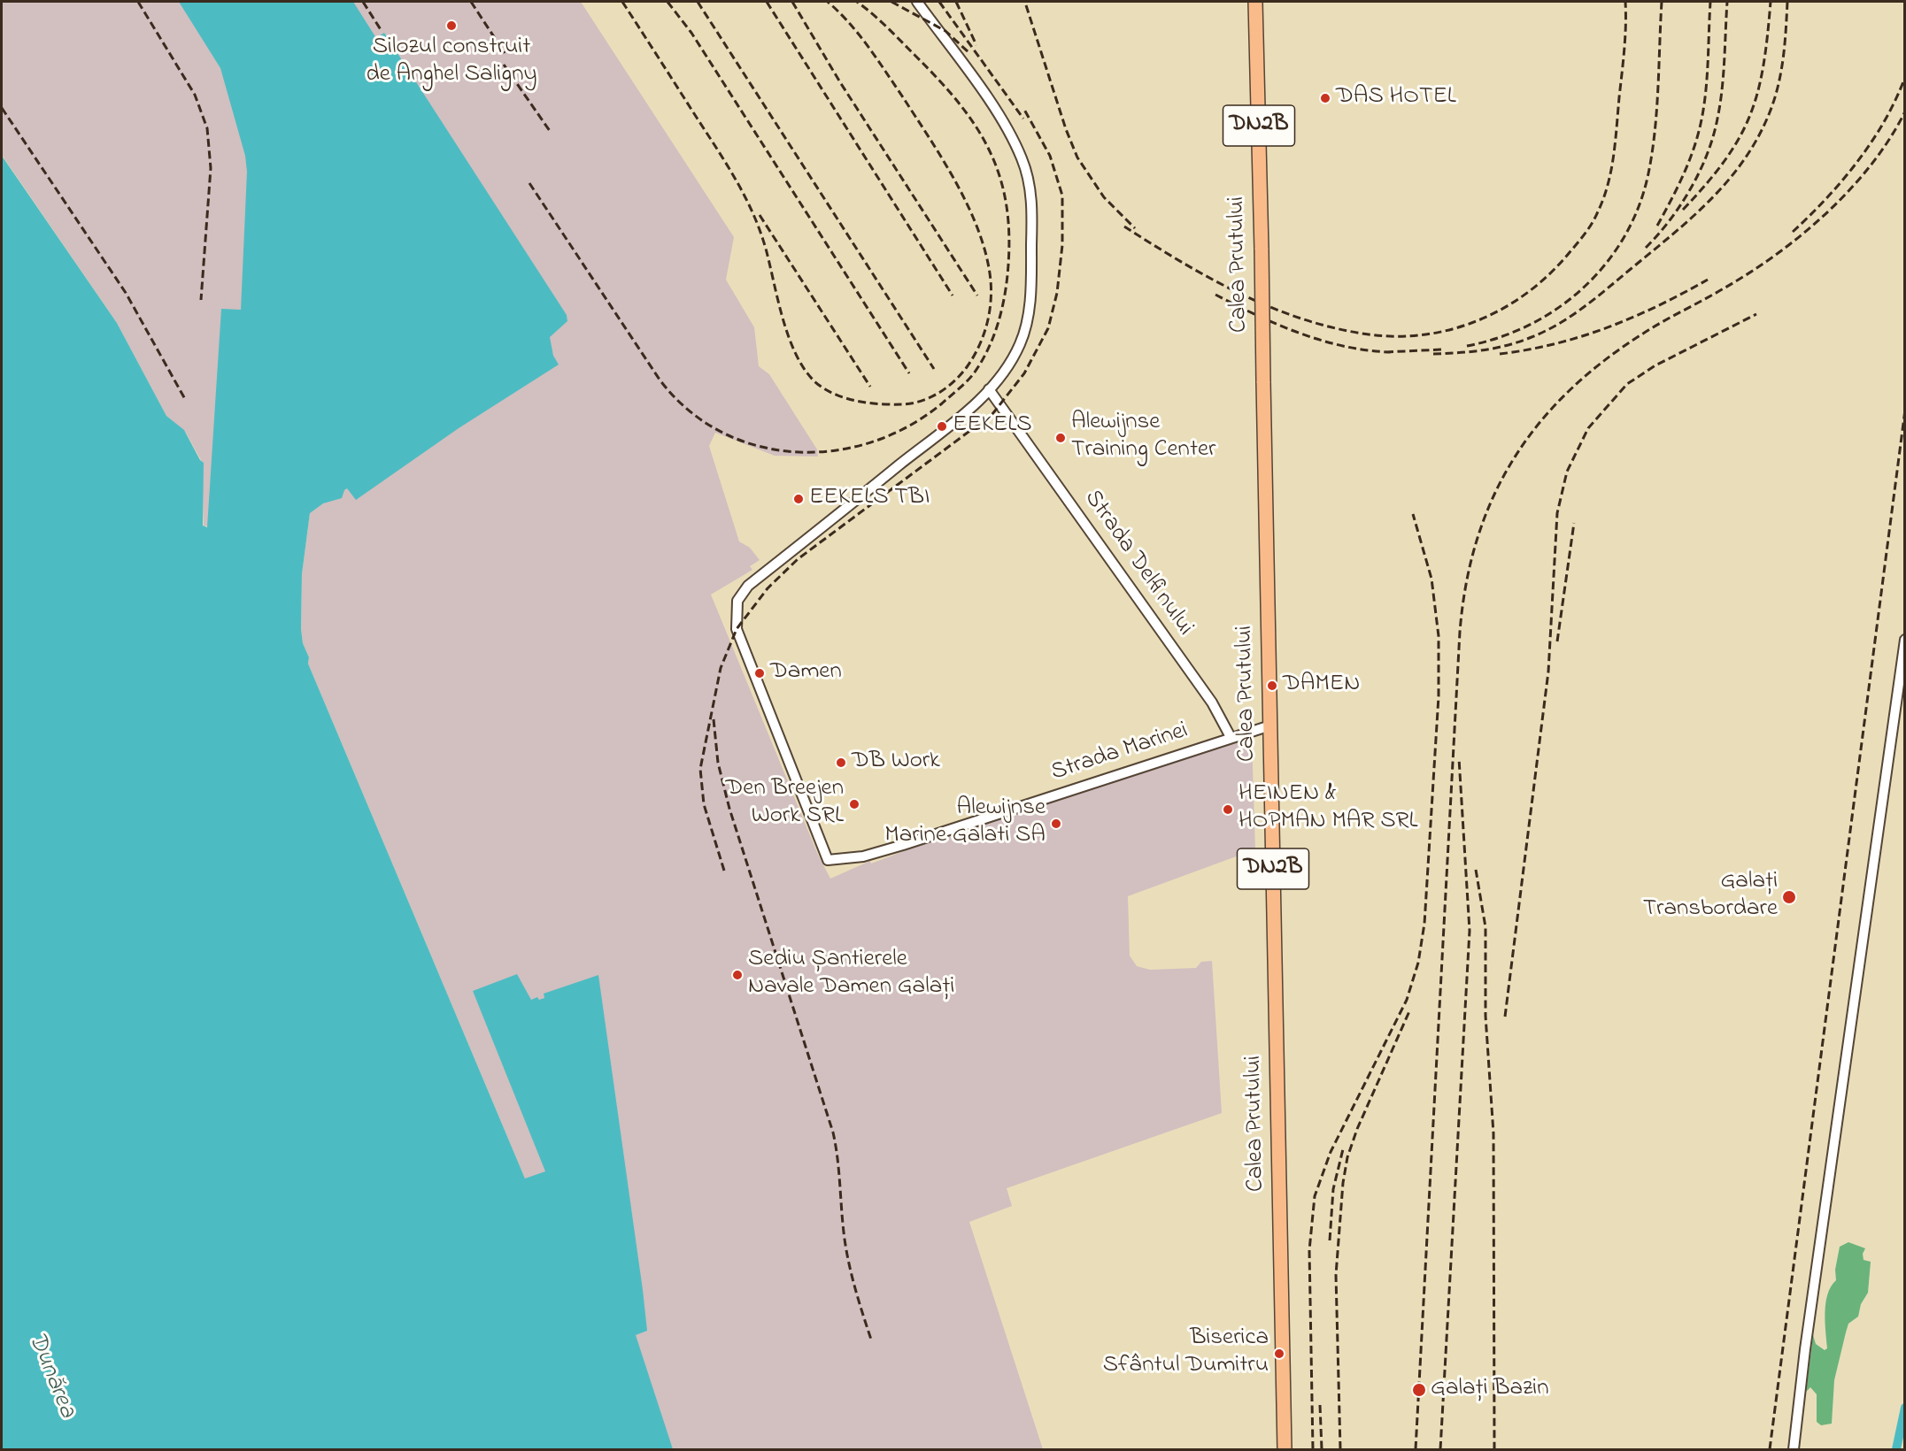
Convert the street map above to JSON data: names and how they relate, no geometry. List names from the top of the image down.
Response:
{
  "streets": {
    "highway": ["DN2B", "Calea Prutului"],
    "street": ["Strada Delfinului", "Strada Marinei"]
  },
  "crossings": [
    ["Calea Prutului", "Strada Marinei"],
    ["Strada Delfinului", "Strada Marinei"]
  ],
  "water": ["Dunărea"],
  "places": [
    "Silozul construit de Anghel Saligny",
    "DAS HOTEL",
    "EEKELS",
    "Alewijnse Training Center",
    "EEKELS TBI",
    "Damen",
    "DAMEN",
    "DB Work",
    "Den Breejen Work SRL",
    "HEINEN & HOPMAN MAR SRL",
    "Alewijnse Marine Galati SA",
    "Galați Transbordare",
    "Sediu Șantierele Navale Damen Galați",
    "Biserica Sfântul Dumitru",
    "Galați Bazin"
  ]
}
